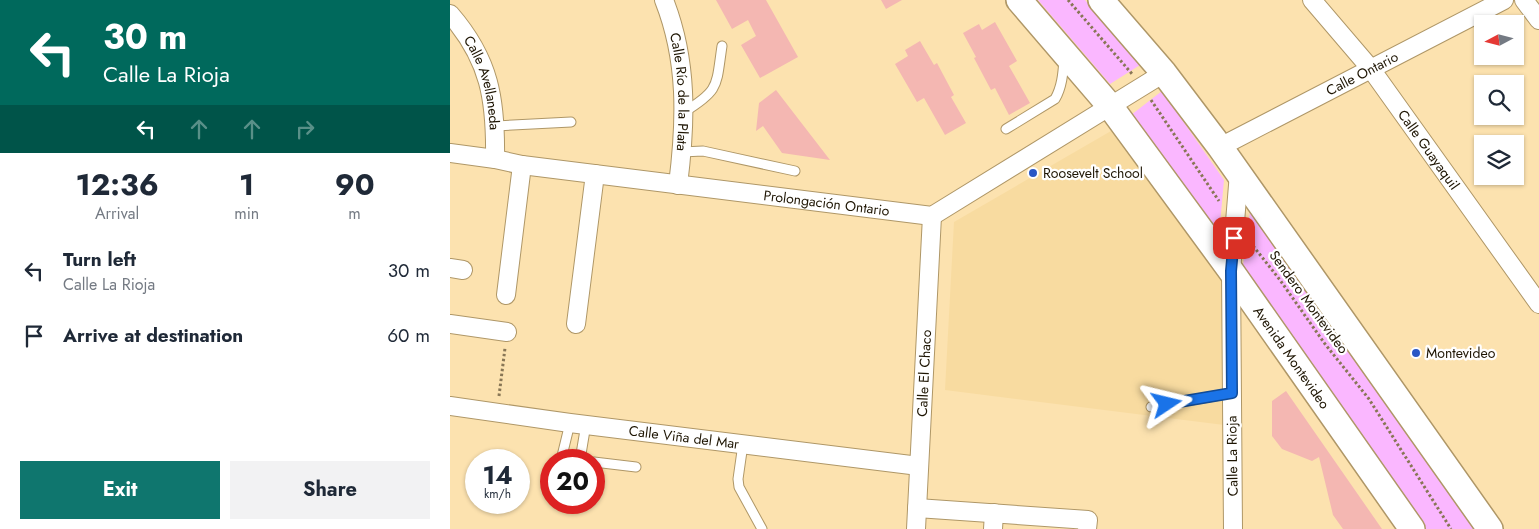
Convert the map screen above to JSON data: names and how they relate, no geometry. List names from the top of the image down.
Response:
{
  "streets": {
    "street": [
      "Calle Ontario",
      "Calle Avellaneda",
      "Calle Río de la Plata",
      "Calle Guayaquil",
      "Prolongación Ontario",
      "Avenida Montevideo",
      "Calle El Chaco",
      "Calle Viña del Mar",
      "Calle La Rioja"
    ],
    "path": ["Sendero Montevideo"]
  },
  "crossings": [
    ["Calle Ontario", "Calle Guayaquil"],
    ["Calle Avellaneda", "Prolongación Ontario"],
    ["Calle Río de la Plata", "Prolongación Ontario"],
    ["Prolongación Ontario", "Calle El Chaco"],
    ["Sendero Montevideo", "Calle La Rioja"],
    ["Avenida Montevideo", "Calle La Rioja"],
    ["Calle El Chaco", "Calle Viña del Mar"]
  ],
  "places": ["Roosevelt School", "Montevideo"],
  "north": "left",
  "page": {
    "turn": ["30 m", "Calle La Rioja"],
    "eta": [
      "12:36",
      "Arrival",
      "1",
      "min",
      "90",
      "m"
    ],
    "list": [
      {
        "name": "Turn left",
        "note": "Calle La Rioja",
        "value": "30 m"
      },
      {
        "name": "Arrive at destination",
        "value": "60 m"
      }
    ],
    "speed": "14 km/h",
    "limit": "20",
    "buttons": ["Exit", "Share"]
  }
}
